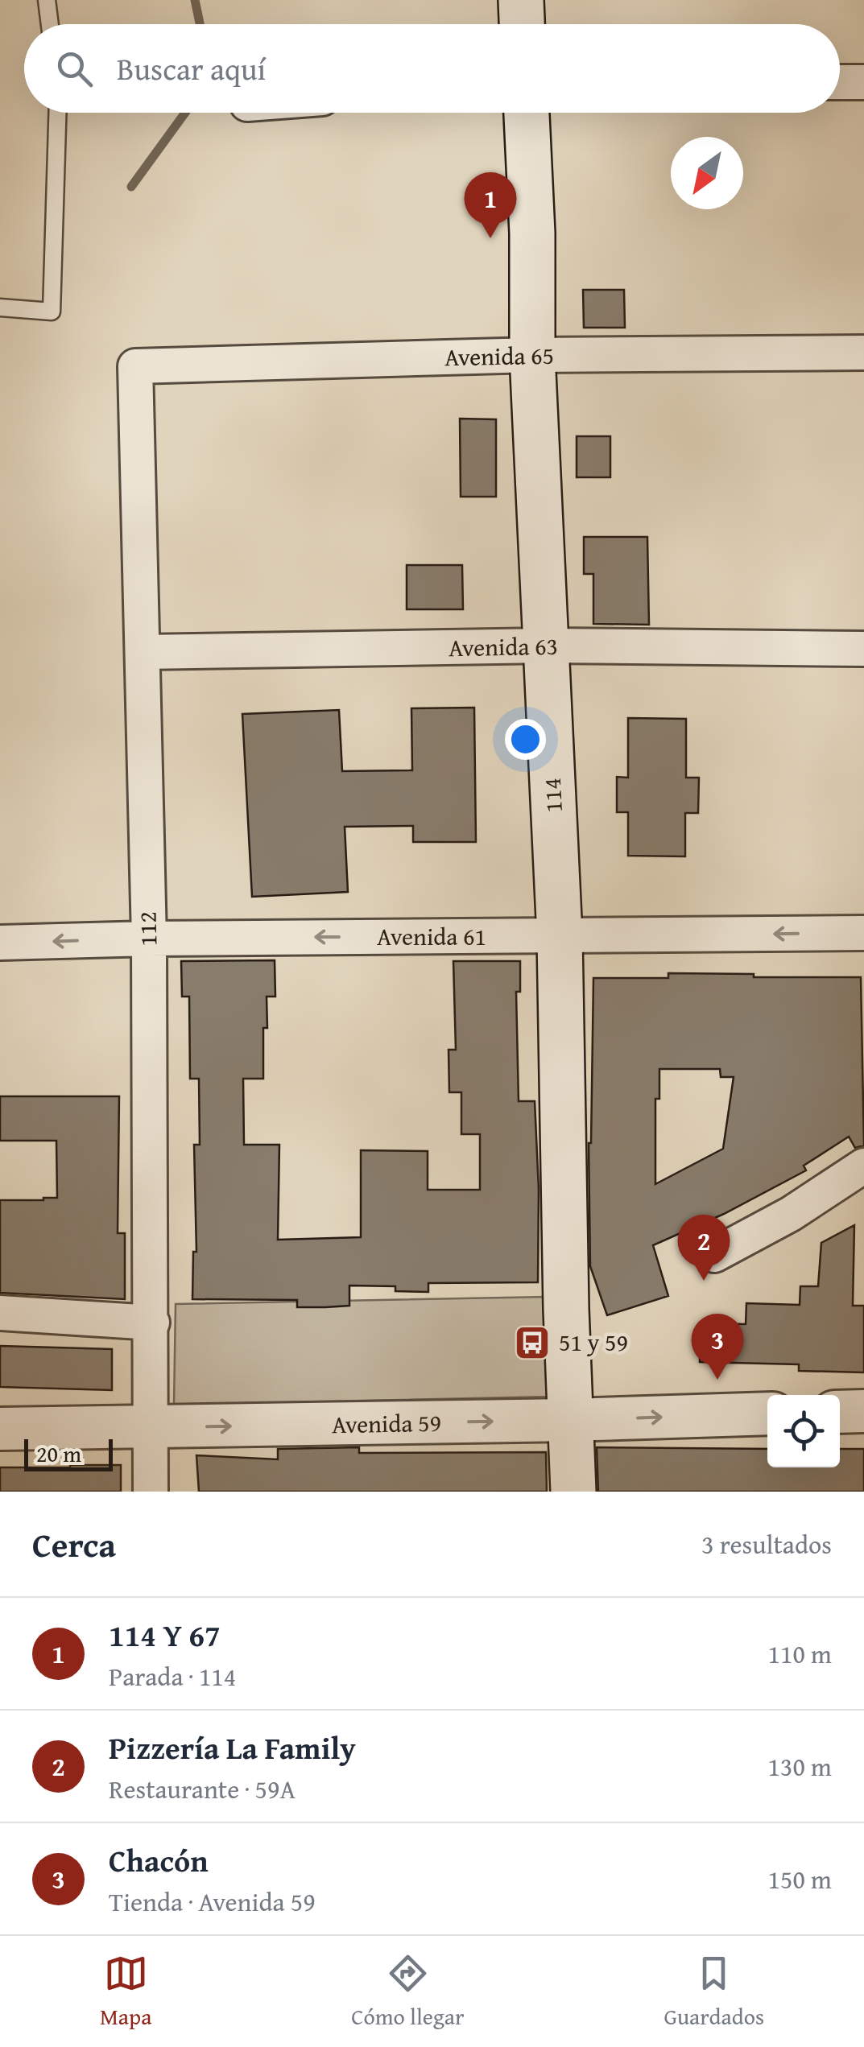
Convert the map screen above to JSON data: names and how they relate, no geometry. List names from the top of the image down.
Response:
{
  "streets": {
    "main road": ["114"],
    "street": [
      "Avenida 65",
      "Avenida 63",
      "112",
      "Avenida 61",
      "Avenida 59"
    ]
  },
  "crossings": [
    ["Avenida 65", "114"],
    ["Avenida 65", "112"],
    ["Avenida 63", "114"],
    ["Avenida 63", "112"],
    ["114", "Avenida 61"],
    ["114", "Avenida 59"],
    ["112", "Avenida 61"],
    ["112", "Avenida 59"]
  ],
  "one_way": ["Avenida 61", "Avenida 59"],
  "places": {
    "bus stop": ["51 y 59"]
  },
  "scale_bar": "20 m",
  "north": "bottom left",
  "page": {
    "search": "Buscar aquí",
    "pins": ["1", "2", "3"],
    "scale": "20 m",
    "heading": ["Cerca", "3 resultados"],
    "list": [
      {
        "mark": "1",
        "name": "114 Y 67",
        "note": "Parada · 114",
        "value": "110 m"
      },
      {
        "mark": "2",
        "name": "Pizzería La Family",
        "note": "Restaurante · 59A",
        "value": "130 m"
      },
      {
        "mark": "3",
        "name": "Chacón",
        "note": "Tienda · Avenida 59",
        "value": "150 m"
      }
    ],
    "nav": ["Mapa", "Cómo llegar", "Guardados"]
  }
}
